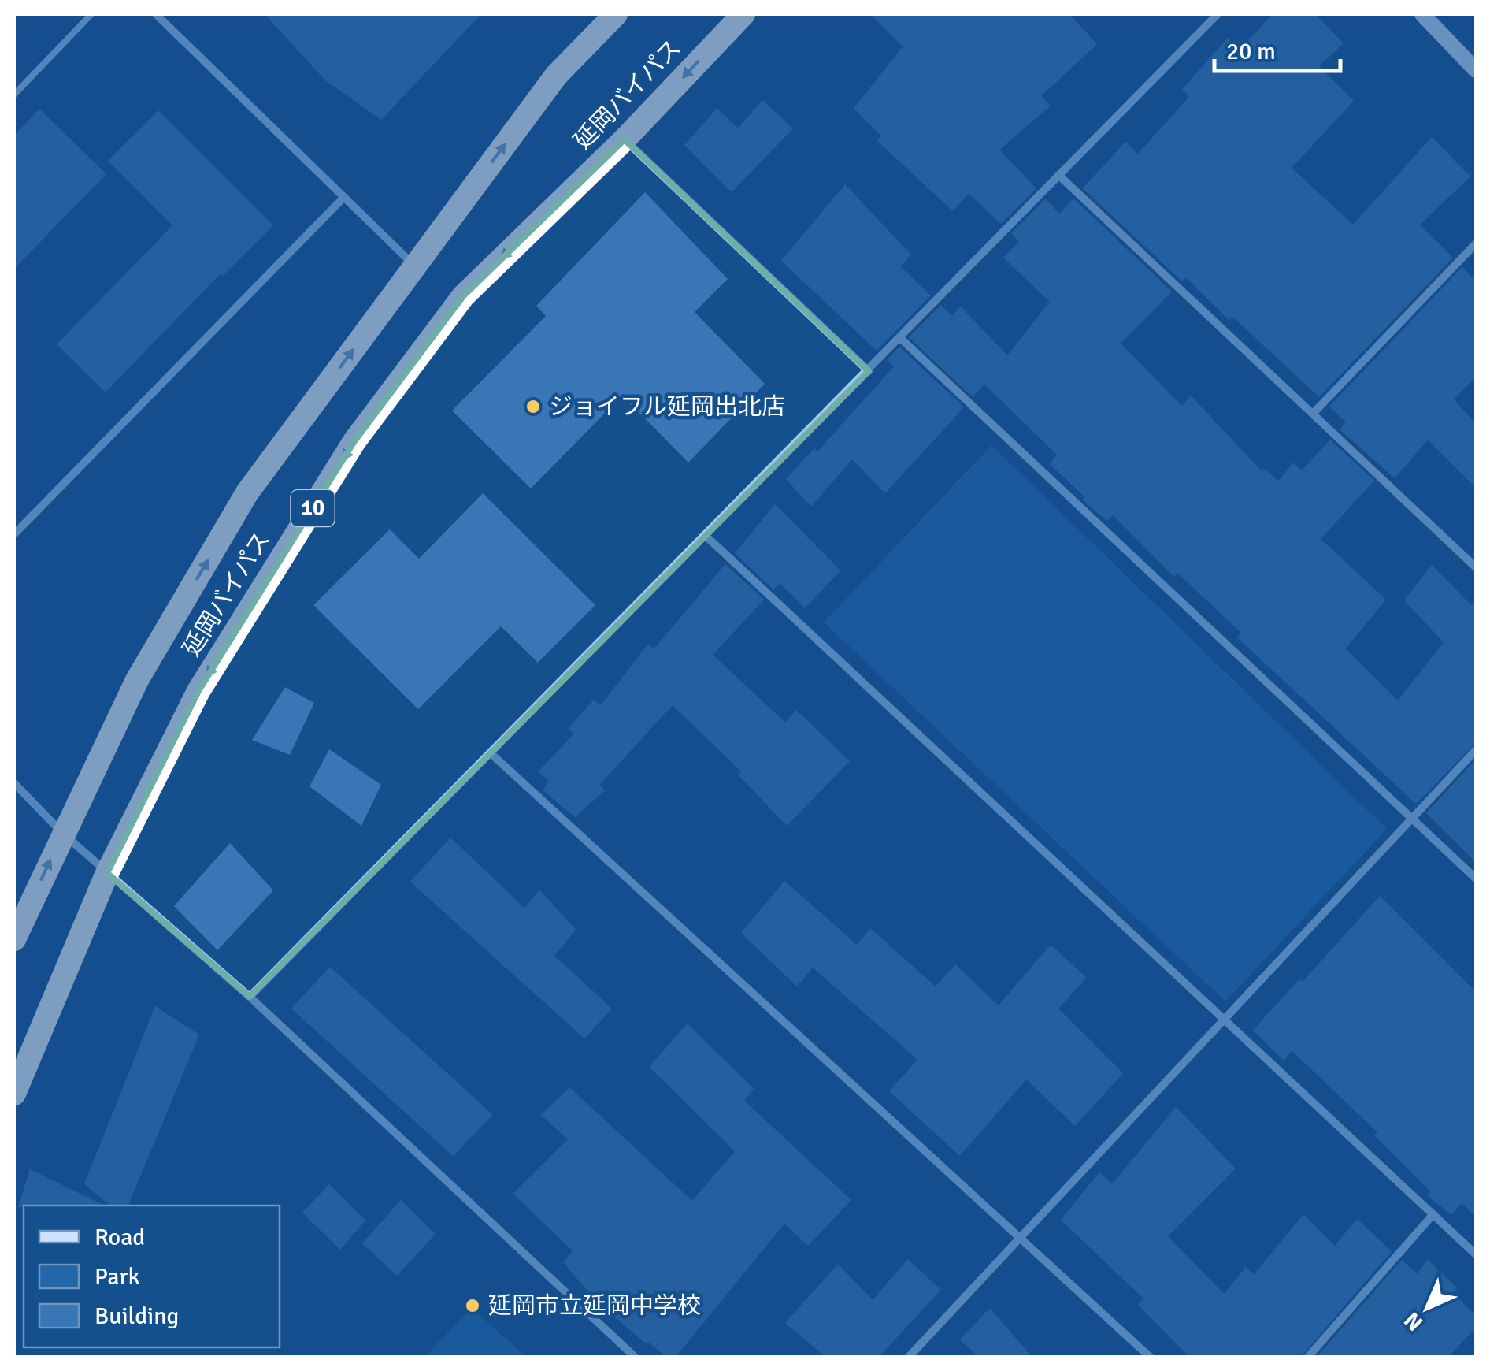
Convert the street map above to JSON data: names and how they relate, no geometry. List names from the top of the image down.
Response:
{
  "streets": {
    "highway": ["延岡バイパス", "10"]
  },
  "places": ["ジョイフル延岡出北店", "延岡市立延岡中学校"],
  "legend": ["Road", "Park", "Building"],
  "scale_bar": "20 m",
  "north": "bottom left"
}
